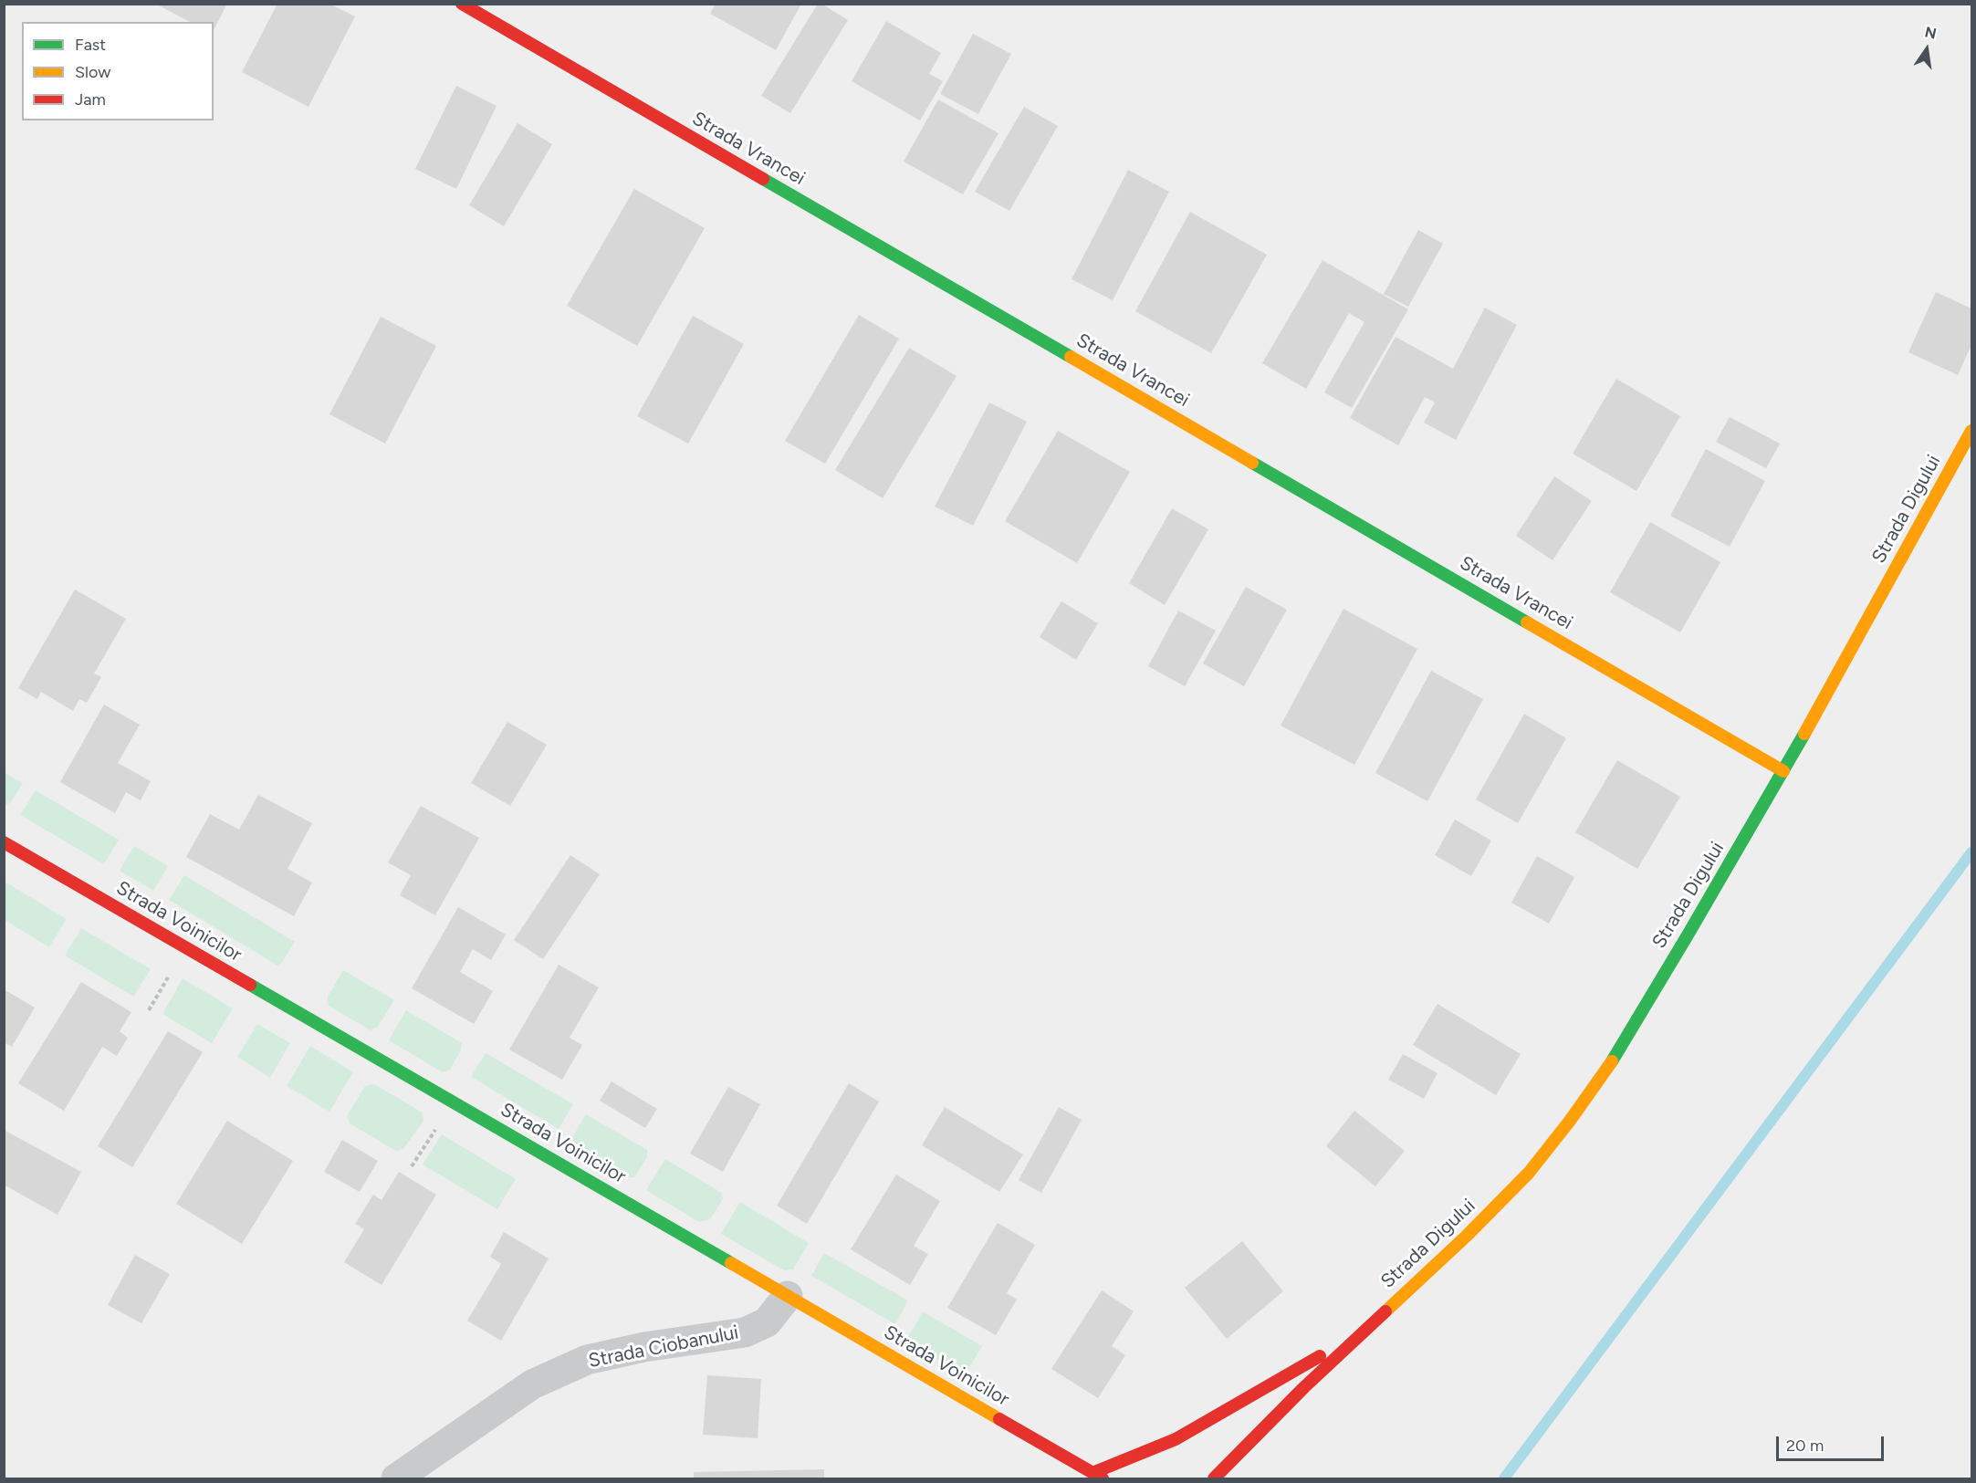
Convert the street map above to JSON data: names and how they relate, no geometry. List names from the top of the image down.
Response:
{
  "streets": {
    "street": [
      "Strada Vrancei",
      "Strada Digului",
      "Strada Voinicilor",
      "Strada Ciobanului"
    ]
  },
  "crossings": [
    ["Strada Vrancei", "Strada Digului"],
    ["Strada Digului", "Strada Voinicilor"],
    ["Strada Voinicilor", "Strada Ciobanului"]
  ],
  "legend": ["Fast", "Slow", "Jam"],
  "scale_bar": "20 m",
  "north": "top"
}
